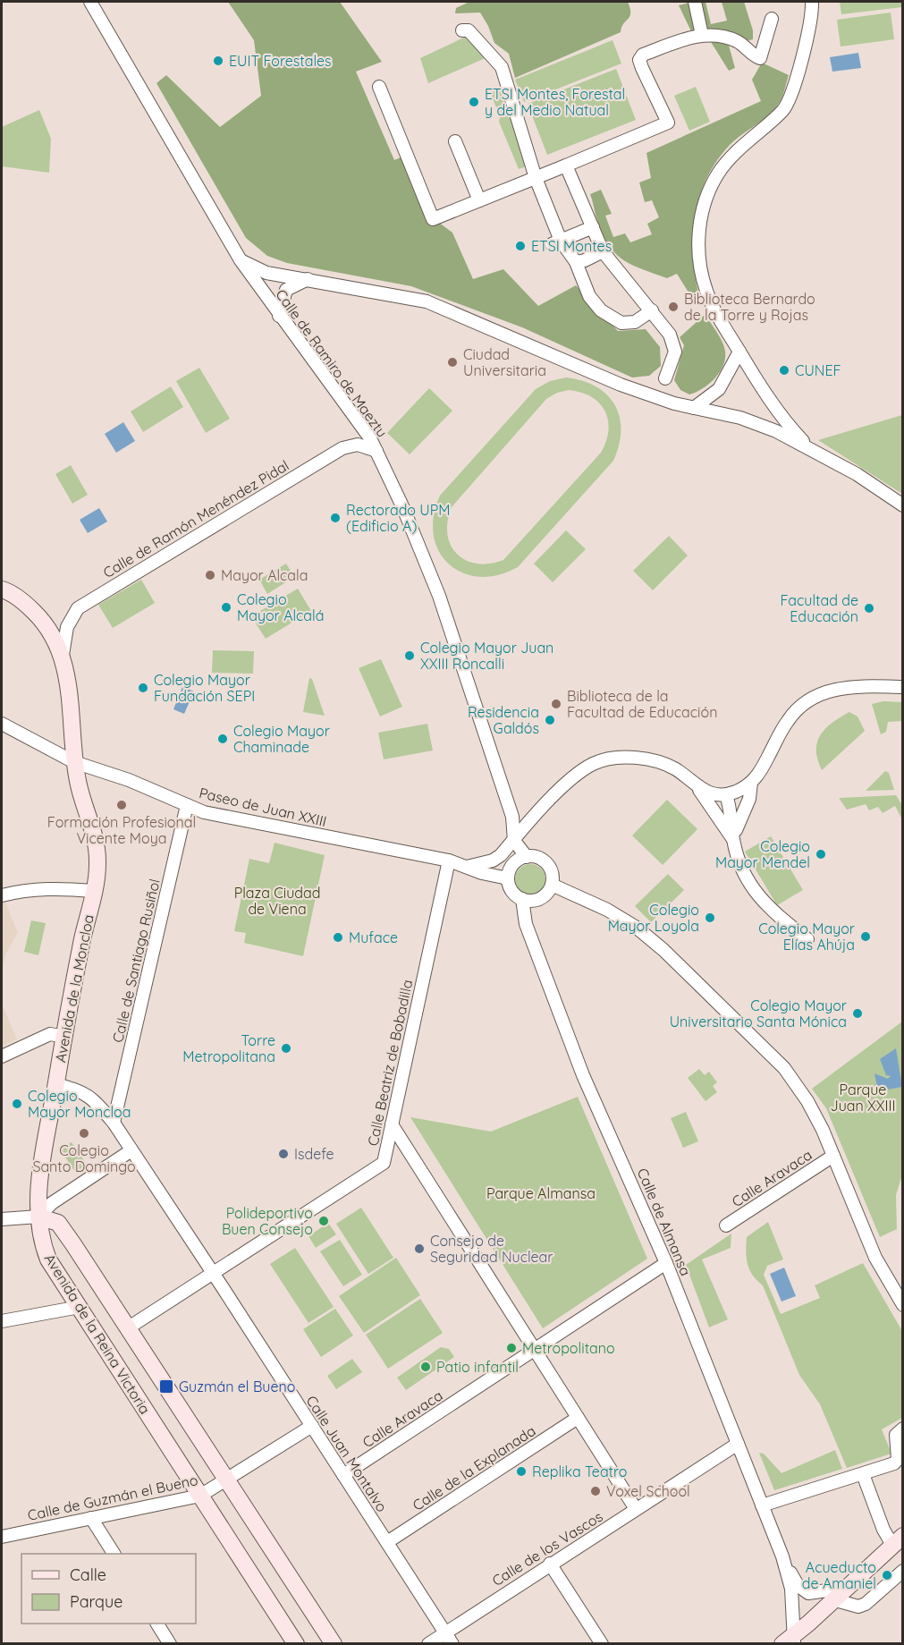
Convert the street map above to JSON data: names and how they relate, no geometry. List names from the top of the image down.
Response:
{
  "streets": {
    "street": [
      "Calle de Ramiro de Maeztu",
      "Calle de Ramón Menéndez Pidal",
      "Paseo de Juan XXIII",
      "Calle de Santiago Rusiñol",
      "Avenida de la Moncloa",
      "Calle Beatriz de Bobadilla",
      "Calle Aravaca",
      "Calle de Almansa",
      "Avenida de la Reina Victoria",
      "Calle Juan Montalvo",
      "Calle de la Explanada",
      "Calle de Guzmán el Bueno",
      "Calle de los Vascos"
    ]
  },
  "crossings": [
    ["Calle de Ramiro de Maeztu", "Calle de Ramón Menéndez Pidal"],
    ["Calle de Ramón Menéndez Pidal", "Avenida de la Moncloa"],
    ["Paseo de Juan XXIII", "Calle de Santiago Rusiñol"],
    ["Paseo de Juan XXIII", "Avenida de la Moncloa"],
    ["Paseo de Juan XXIII", "Calle Beatriz de Bobadilla"],
    ["Paseo de Juan XXIII", "Calle de Almansa"],
    ["Calle de Santiago Rusiñol", "Calle Juan Montalvo"],
    ["Avenida de la Moncloa", "Avenida de la Reina Victoria"],
    ["Avenida de la Moncloa", "Calle Juan Montalvo"],
    ["Calle Beatriz de Bobadilla", "Avenida de la Reina Victoria"],
    ["Calle Beatriz de Bobadilla", "Calle Juan Montalvo"],
    ["Calle Aravaca", "Calle de Almansa"],
    ["Calle Aravaca", "Calle Juan Montalvo"],
    ["Calle de Almansa", "Calle de los Vascos"],
    ["Avenida de la Reina Victoria", "Calle de Guzmán el Bueno"],
    ["Calle Juan Montalvo", "Calle de la Explanada"],
    ["Calle Juan Montalvo", "Calle de Guzmán el Bueno"],
    ["Calle Juan Montalvo", "Calle de los Vascos"]
  ],
  "parks": ["Plaza Ciudad de Viena", "Parque Juan XXIII", "Parque Almansa"],
  "places": {
    "other": [
      "EUIT Forestales",
      "ETSI Montes, Forestal y del Medio Natual",
      "ETSI Montes",
      "Biblioteca Bernardo de la Torre y Rojas",
      "Ciudad Universitaria",
      "CUNEF",
      "Rectorado UPM (Edificio A)",
      "Mayor Alcala",
      "Colegio Mayor Alcalá",
      "Facultad de Educación",
      "Colegio Mayor Juan XXIII Roncalli",
      "Colegio Mayor Fundación SEPI",
      "Biblioteca de la Facultad de Educación",
      "Residencia Galdós",
      "Colegio Mayor Chaminade",
      "Formación Profesional Vicente Moya",
      "Colegio Mayor Mendel",
      "Colegio Mayor Loyola",
      "Colegio Mayor Elías Ahúja",
      "Muface",
      "Colegio Mayor Universitario Santa Mónica",
      "Torre Metropolitana",
      "Colegio Mayor Moncloa",
      "Colegio Santo Domingo",
      "Isdefe",
      "Polideportivo Buen Consejo",
      "Consejo de Seguridad Nuclear",
      "Metropolitano",
      "Patio infantil",
      "Replika Teatro",
      "Voxel School",
      "Acueducto de Amaniel"
    ],
    "transit": ["Guzmán el Bueno"]
  },
  "legend": ["Calle", "Parque"]
}
